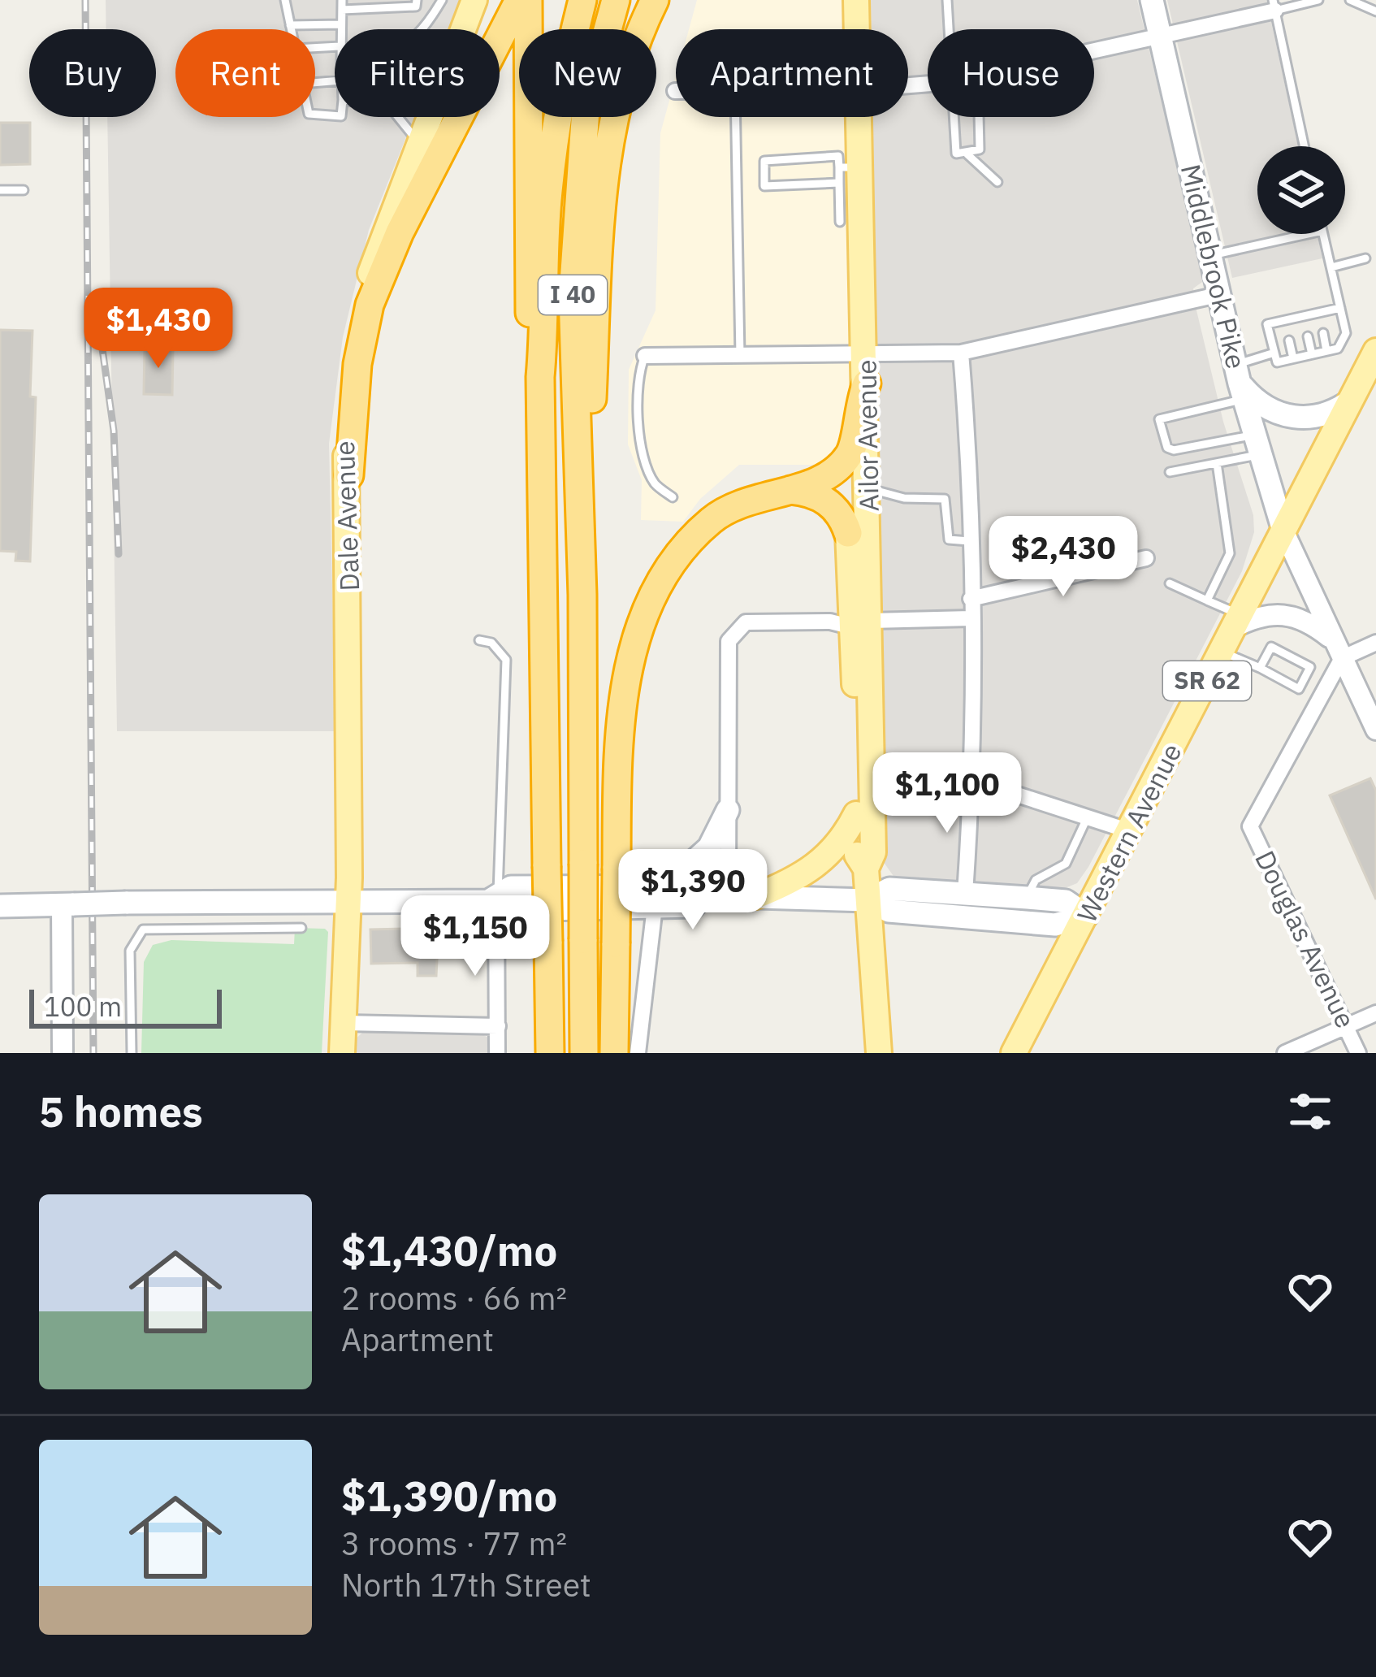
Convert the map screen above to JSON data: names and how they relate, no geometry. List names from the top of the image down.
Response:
{
  "streets": {
    "highway": ["I 40"],
    "main road": [
      "Middlebrook Pike",
      "Ailor Avenue",
      "Dale Avenue",
      "SR 62",
      "Western Avenue"
    ],
    "street": ["Douglas Avenue"]
  },
  "crossings": [
    ["Middlebrook Pike", "Western Avenue"]
  ],
  "scale_bar": "100 m",
  "page": {
    "chip": [
      "Buy",
      "Rent",
      "Filters",
      "New",
      "Apartment",
      "House"
    ],
    "price": [
      "$1,430",
      "$2,430",
      "$1,100",
      "$1,390",
      "$1,150"
    ],
    "scale": "100 m",
    "heading": "5 homes",
    "list": [
      {
        "name": "$1,430/mo",
        "note": "2 rooms · 66 m² · Apartment"
      },
      {
        "name": "$1,390/mo",
        "note": "3 rooms · 77 m² · North 17th Street"
      }
    ]
  }
}
